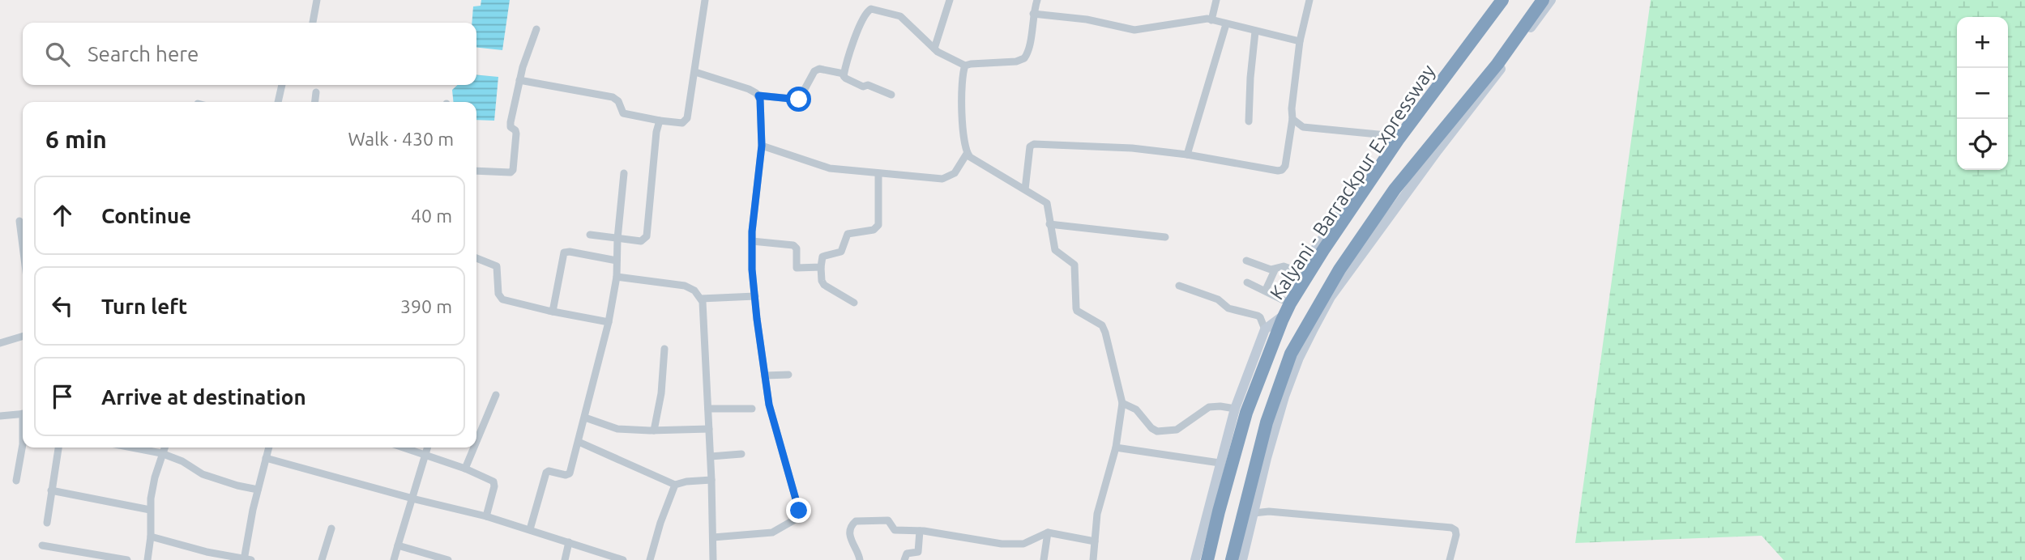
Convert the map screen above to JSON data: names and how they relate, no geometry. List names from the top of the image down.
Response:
{
  "streets": {
    "highway": ["Kalyani - Barrackpur Expressway"]
  },
  "page": {
    "map_buttons": ["+", "−"],
    "search": "Search here",
    "heading": ["6 min", "Walk · 430 m"],
    "list": [
      ["Continue", "40 m"],
      ["Turn left", "390 m"],
      "Arrive at destination"
    ]
  }
}
